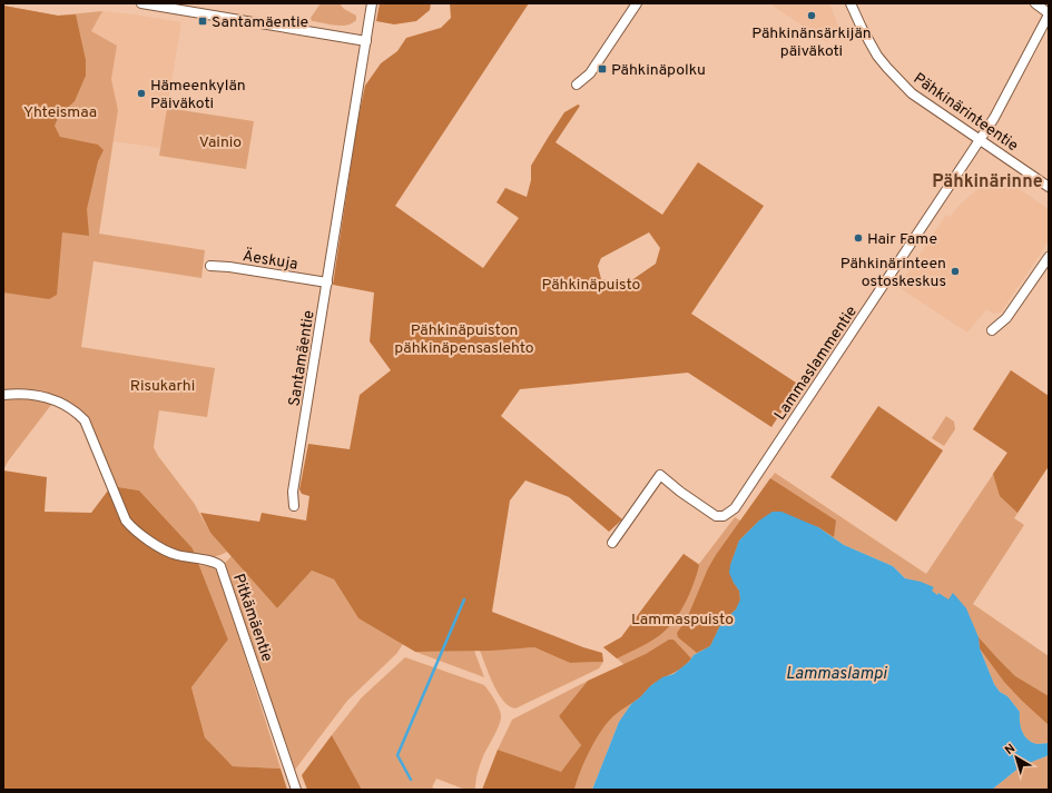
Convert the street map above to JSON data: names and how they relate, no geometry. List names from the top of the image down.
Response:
{
  "streets": {
    "street": [
      "Pähkinärinteentie",
      "Äeskuja",
      "Santamäentie",
      "Lammaslammentie",
      "Pitkämäentie"
    ]
  },
  "crossings": [
    ["Pähkinärinteentie", "Lammaslammentie"],
    ["Äeskuja", "Santamäentie"]
  ],
  "districts": ["Pähkinärinne"],
  "water": ["Lammaslampi"],
  "parks": [
    "Yhteismaa",
    "Vainio",
    "Pähkinäpuisto",
    "Pähkinäpuiston pähkinäpensaslehto",
    "Risukarhi",
    "Lammaspuisto"
  ],
  "places": {
    "other": [
      "Pähkinänsärkijän päiväkoti",
      "Hämeenkylän Päiväkoti",
      "Hair Fame",
      "Pähkinärinteen ostoskeskus"
    ],
    "transit": ["Santamäentie", "Pähkinäpolku"]
  },
  "north": "top left"
}
